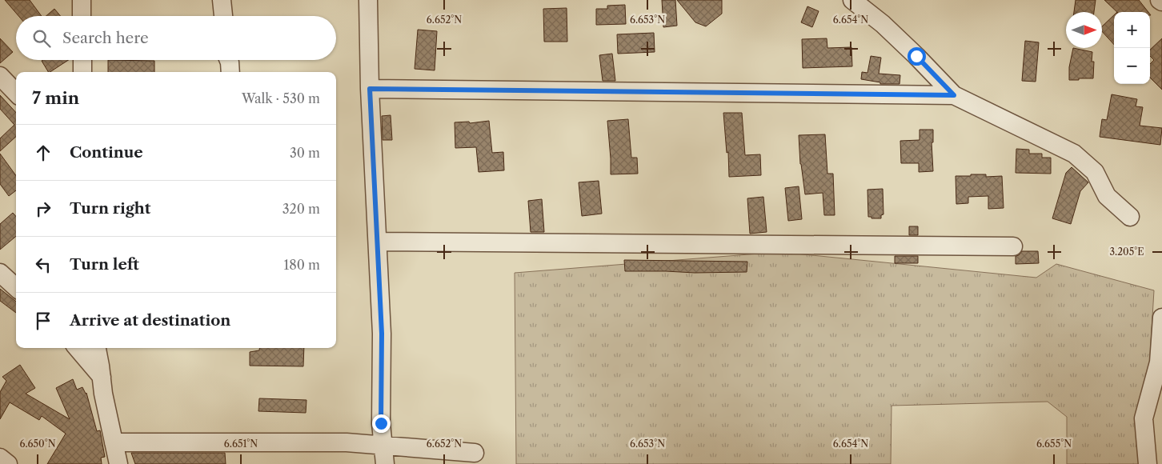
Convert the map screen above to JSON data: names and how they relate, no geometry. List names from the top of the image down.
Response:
{
  "north": "right",
  "page": {
    "map_buttons": ["+", "−"],
    "search": "Search here",
    "heading": ["7 min", "Walk · 530 m"],
    "list": [
      ["Continue", "30 m"],
      ["Turn right", "320 m"],
      ["Turn left", "180 m"],
      "Arrive at destination"
    ]
  },
  "coordinates": [
    "6.652°N",
    "6.653°N",
    "6.654°N",
    "3.205°E",
    "6.650°N",
    "6.651°N",
    "6.655°N"
  ]
}
